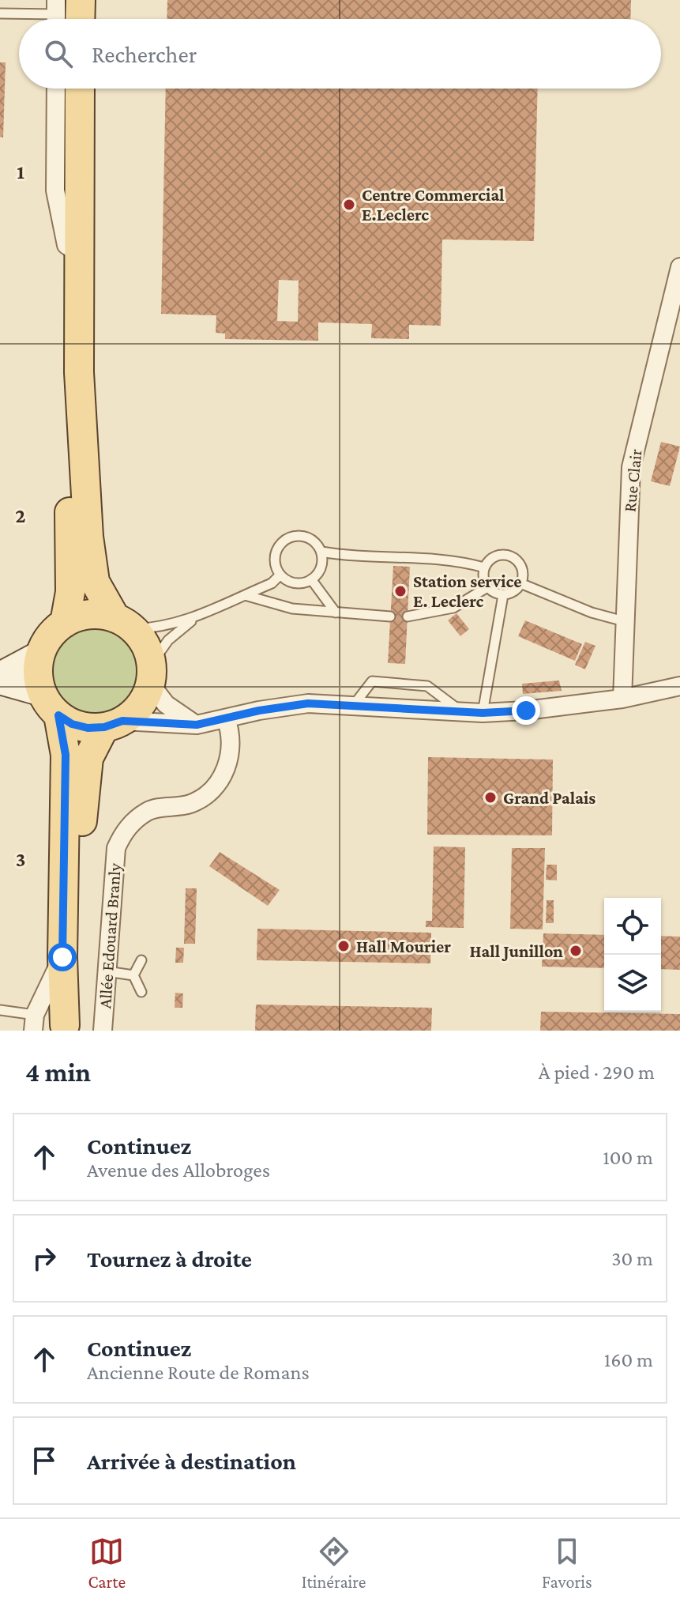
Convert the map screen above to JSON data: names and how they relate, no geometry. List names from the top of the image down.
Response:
{
  "streets": {
    "street": ["Rue Clair", "Allée Edouard Branly"]
  },
  "places": [
    "Centre Commercial E.Leclerc",
    "Station service E. Leclerc",
    "Grand Palais",
    "Hall Mourier",
    "Hall Junillon"
  ],
  "page": {
    "search": "Rechercher",
    "heading": ["4 min", "À pied · 290 m"],
    "list": [
      ["Continuez", "Avenue des Allobroges", "100 m"],
      ["Tournez à droite", "30 m"],
      ["Continuez", "Ancienne Route de Romans", "160 m"],
      "Arrivée à destination"
    ],
    "nav": ["Carte", "Itinéraire", "Favoris"]
  },
  "grid": {
    "rows": ["1", "2", "3"]
  }
}
